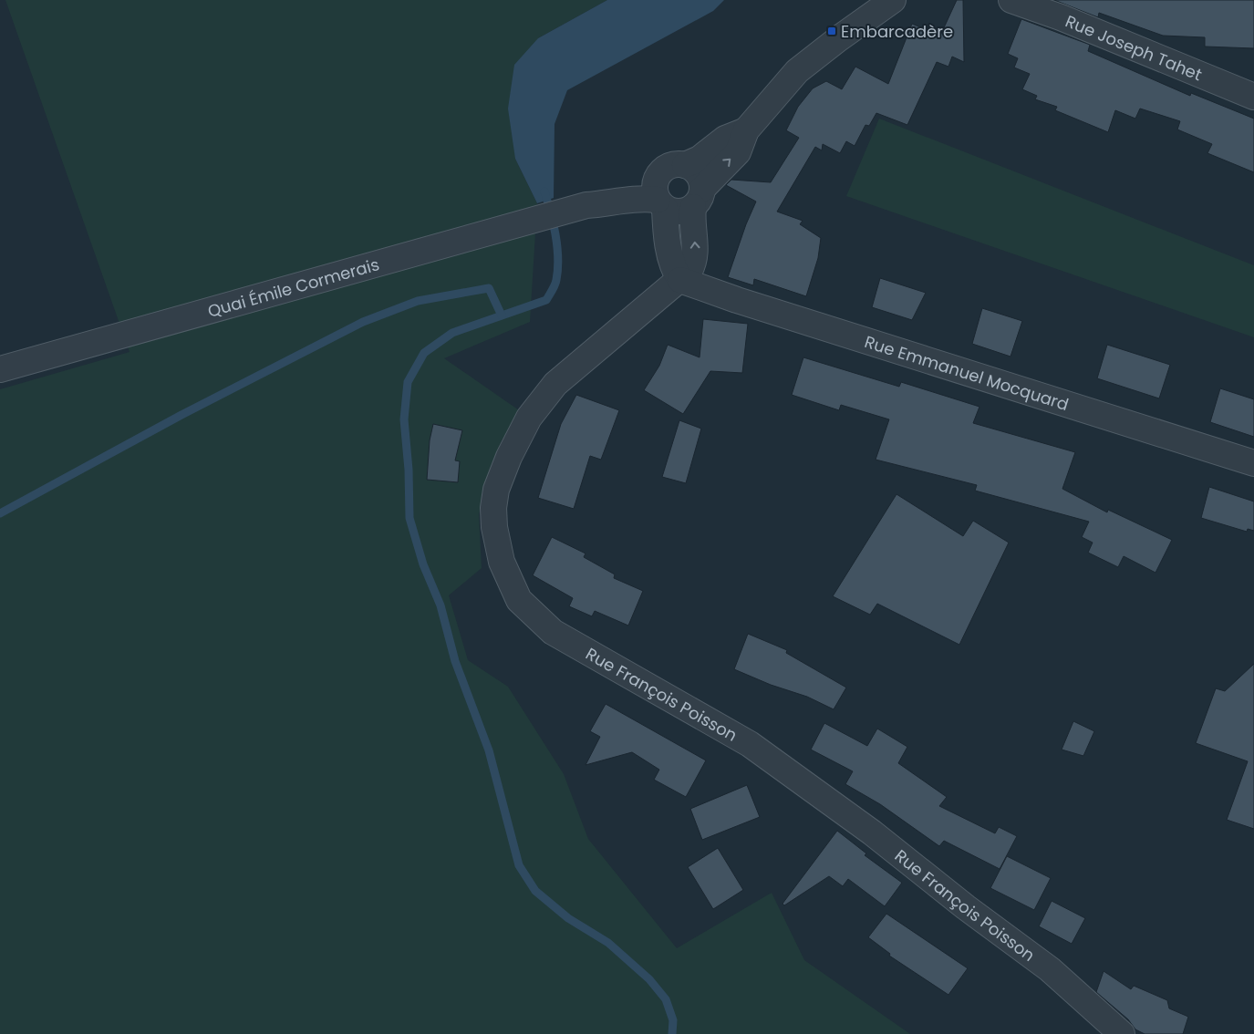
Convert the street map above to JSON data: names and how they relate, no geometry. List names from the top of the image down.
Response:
{
  "streets": {
    "street": [
      "Rue Joseph Tahet",
      "Quai Émile Cormerais",
      "Rue Emmanuel Mocquard",
      "Rue François Poisson"
    ]
  },
  "crossings": [
    ["Quai Émile Cormerais", "Rue François Poisson"],
    ["Rue Emmanuel Mocquard", "Rue François Poisson"]
  ],
  "places": {
    "transit": ["Embarcadère"]
  }
}
